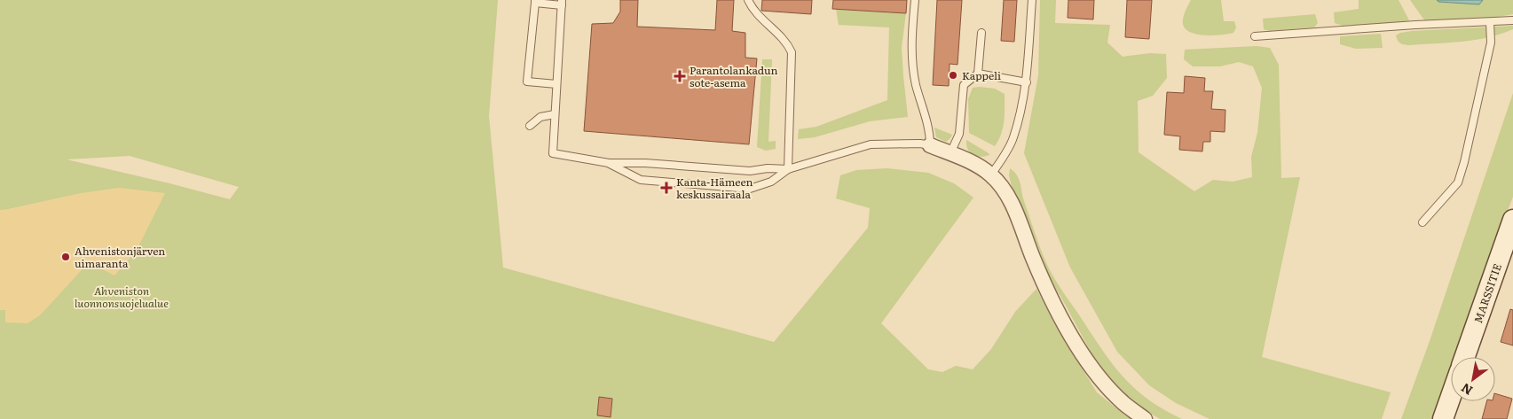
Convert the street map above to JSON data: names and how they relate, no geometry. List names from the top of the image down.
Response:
{
  "streets": {
    "main road": ["MARSSITIE"]
  },
  "parks": ["Ahveniston luonnonsuojelualue"],
  "places": {
    "other": ["Kappeli", "Ahvenistonjärven uimaranta"],
    "health": ["Parantolankadun sote-asema", "Kanta-Hämeen keskussairaala"]
  },
  "north": "bottom left"
}
